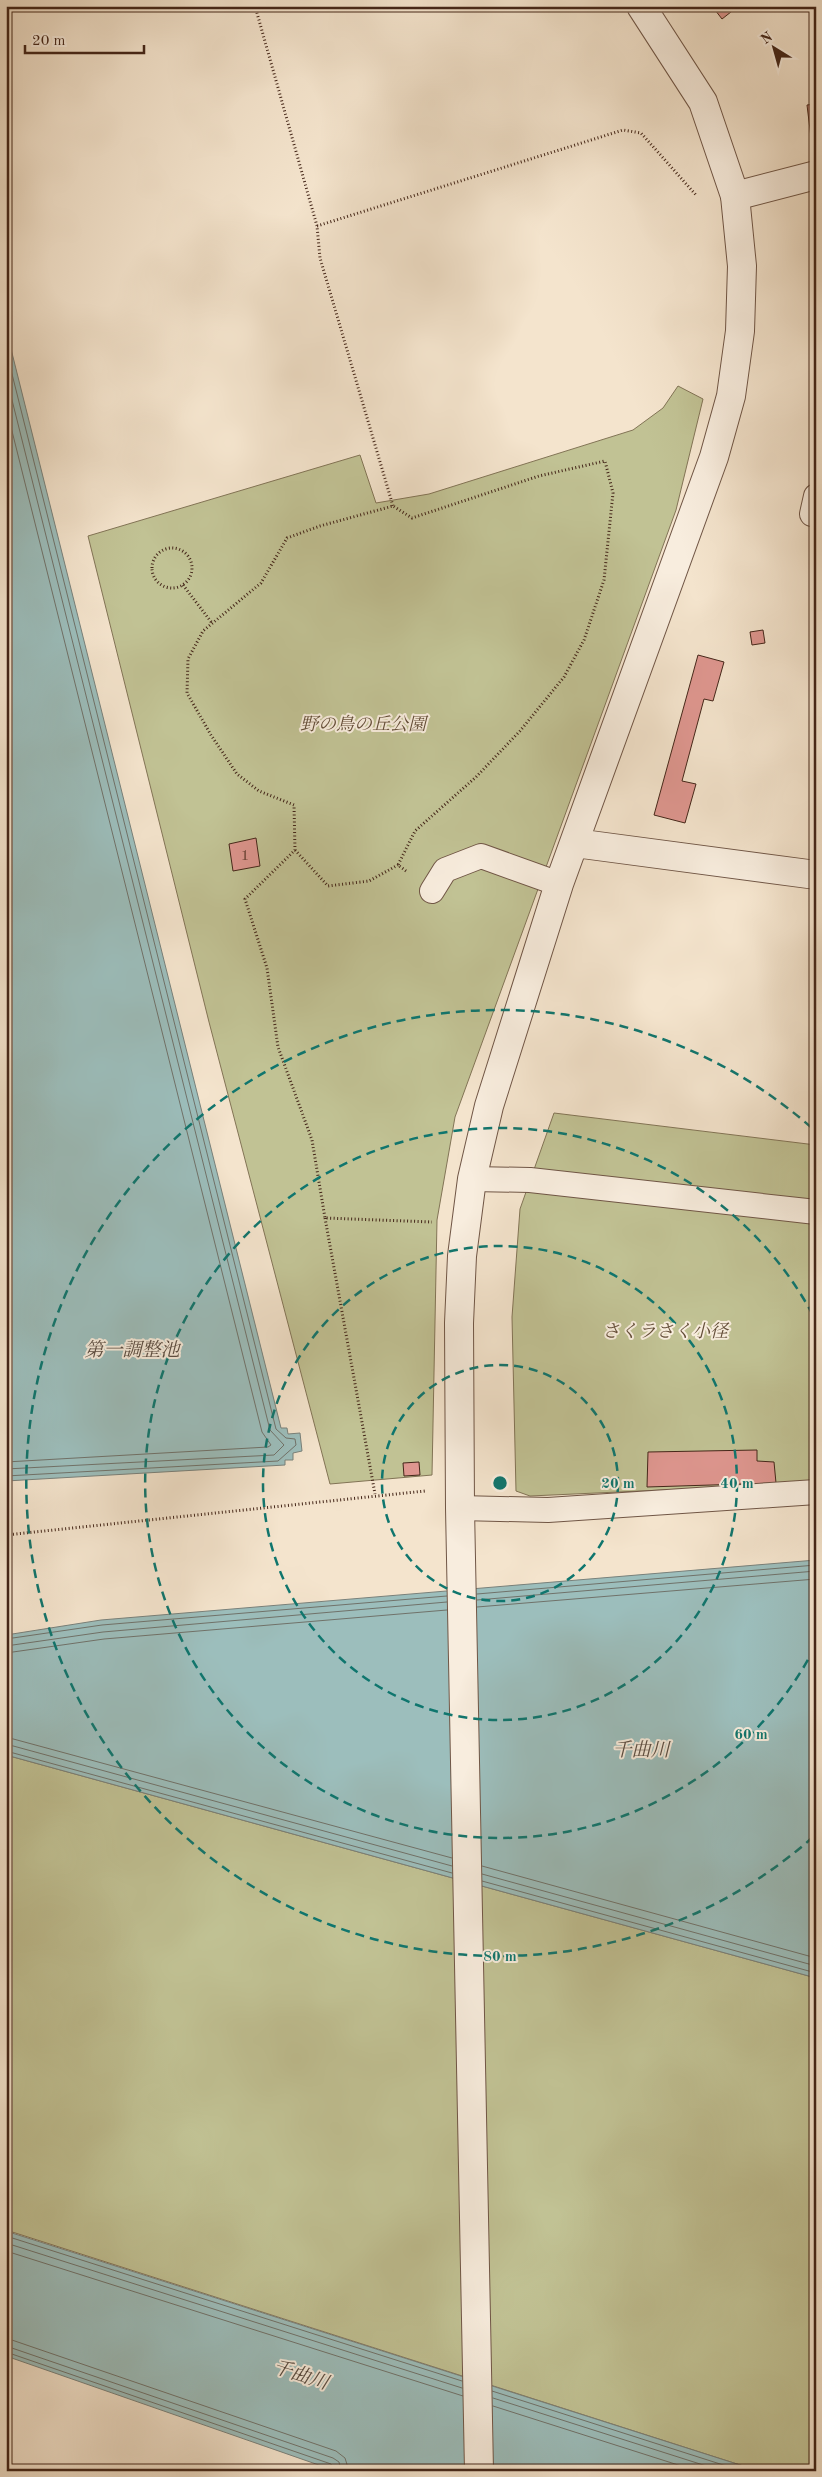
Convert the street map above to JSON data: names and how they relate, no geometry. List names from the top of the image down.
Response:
{
  "water": ["第一調整池", "千曲川"],
  "parks": ["野の鳥の丘公園", "さくラさく小径"],
  "house_numbers": ["1"],
  "scale_bar": "20 m",
  "north": "top left",
  "rings": [
    "20 m",
    "40 m",
    "60 m",
    "80 m"
  ]
}
